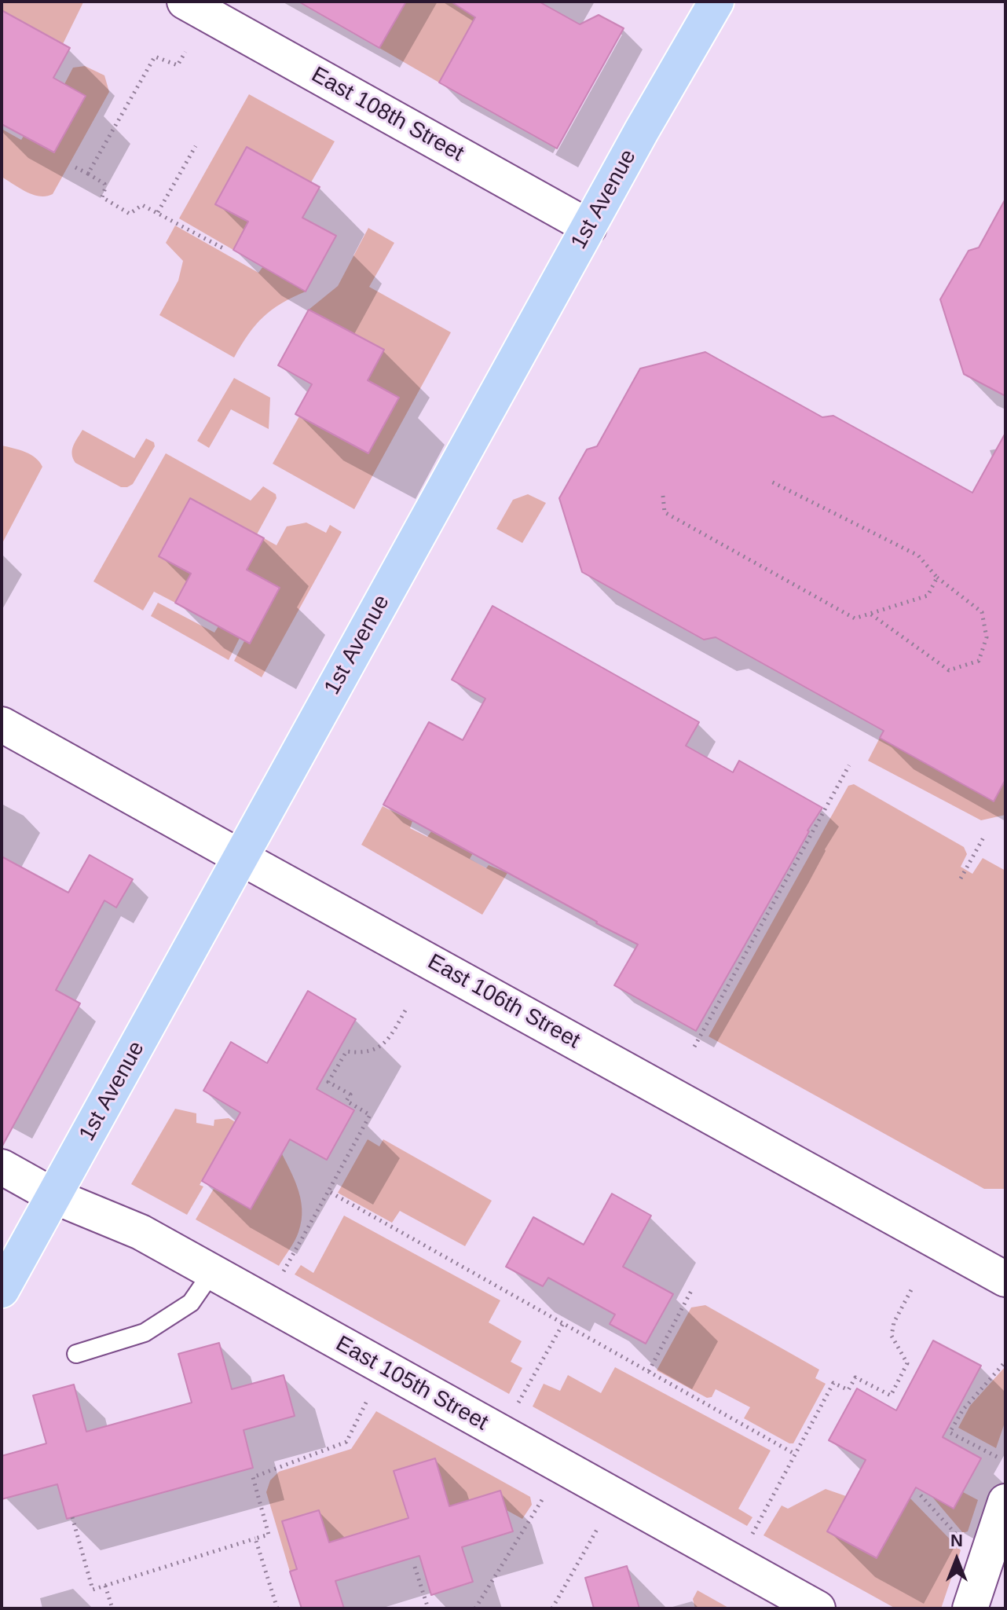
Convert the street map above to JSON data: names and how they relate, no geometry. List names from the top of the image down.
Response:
{
  "streets": {
    "main road": ["1st Avenue"],
    "street": ["East 108th Street", "East 106th Street", "East 105th Street"]
  },
  "crossings": [
    ["East 108th Street", "1st Avenue"],
    ["1st Avenue", "East 106th Street"],
    ["1st Avenue", "East 105th Street"]
  ],
  "north": "top"
}
